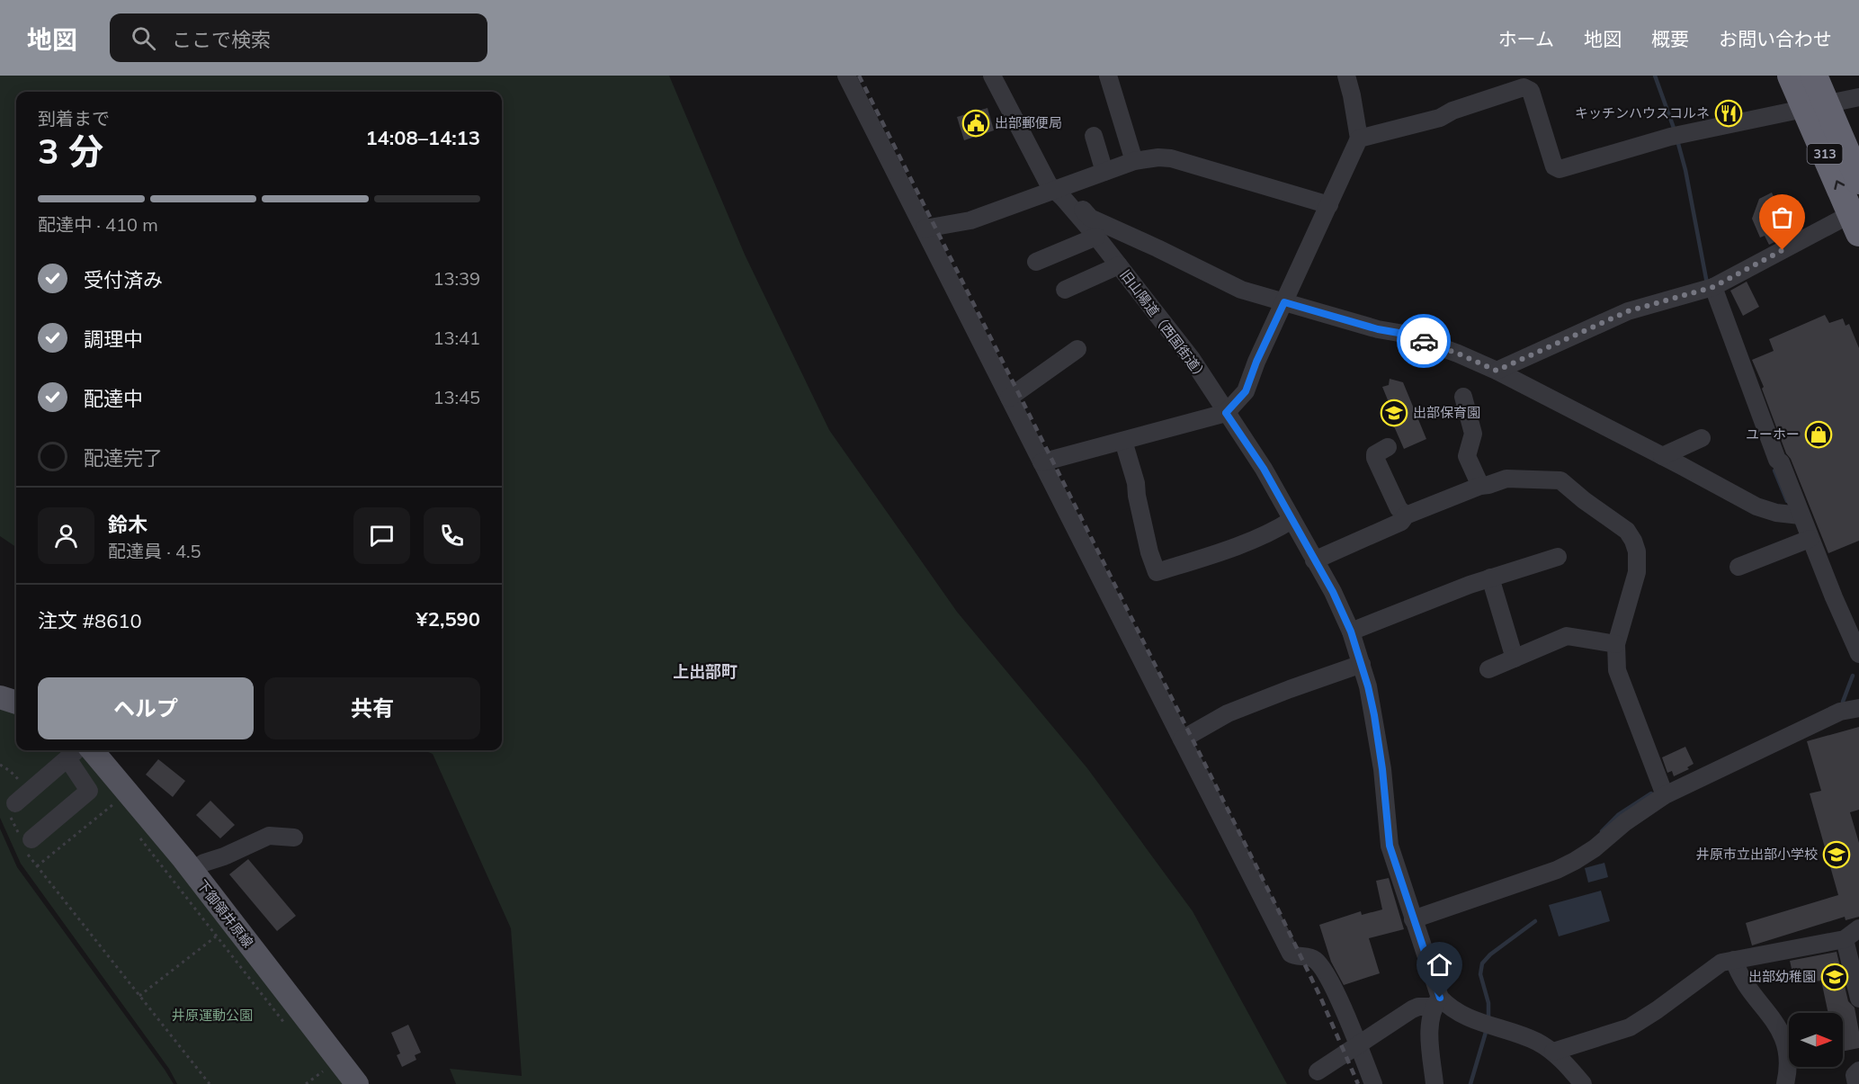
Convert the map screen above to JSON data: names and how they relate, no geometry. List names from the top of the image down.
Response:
{
  "streets": {
    "highway": ["313"],
    "main road": ["下御領井原線"],
    "street": ["旧山陽道（西国街道）"]
  },
  "districts": ["上出部町"],
  "parks": ["井原運動公園"],
  "places": {
    "restaurant": ["キッチンハウスコルネ"],
    "public building": ["出部郵便局"],
    "school or university": ["出部保育園", "井原市立出部小学校", "出部幼稚園"],
    "shop": ["ユーホー"]
  },
  "north": "right",
  "page": {
    "header": "地図",
    "search": "ここで検索",
    "nav": [
      "ホーム",
      "地図",
      "概要",
      "お問い合わせ"
    ],
    "heading": ["3 分", "到着まで", "14:08–14:13"],
    "panel": [
      "鈴木",
      "配達員 · 4.5",
      "注文 #8610",
      "¥2,590"
    ],
    "bar": "配達中 · 410 m",
    "list": [
      ["受付済み", "13:39"],
      ["調理中", "13:41"],
      ["配達中", "13:45"],
      "配達完了"
    ],
    "buttons": ["ヘルプ", "共有"]
  }
}
